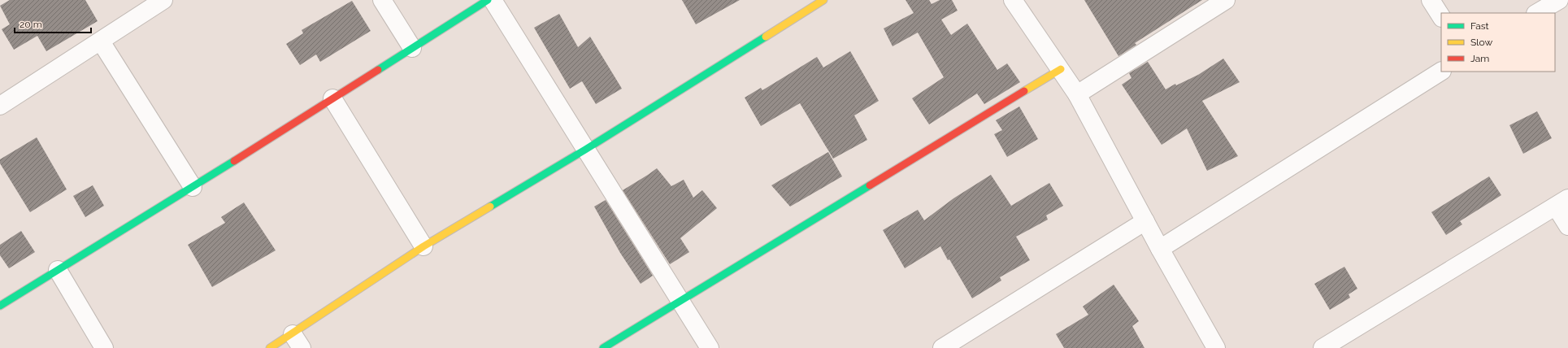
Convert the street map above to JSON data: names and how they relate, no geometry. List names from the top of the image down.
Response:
{
  "legend": ["Fast", "Slow", "Jam"],
  "scale_bar": "20 m"
}
